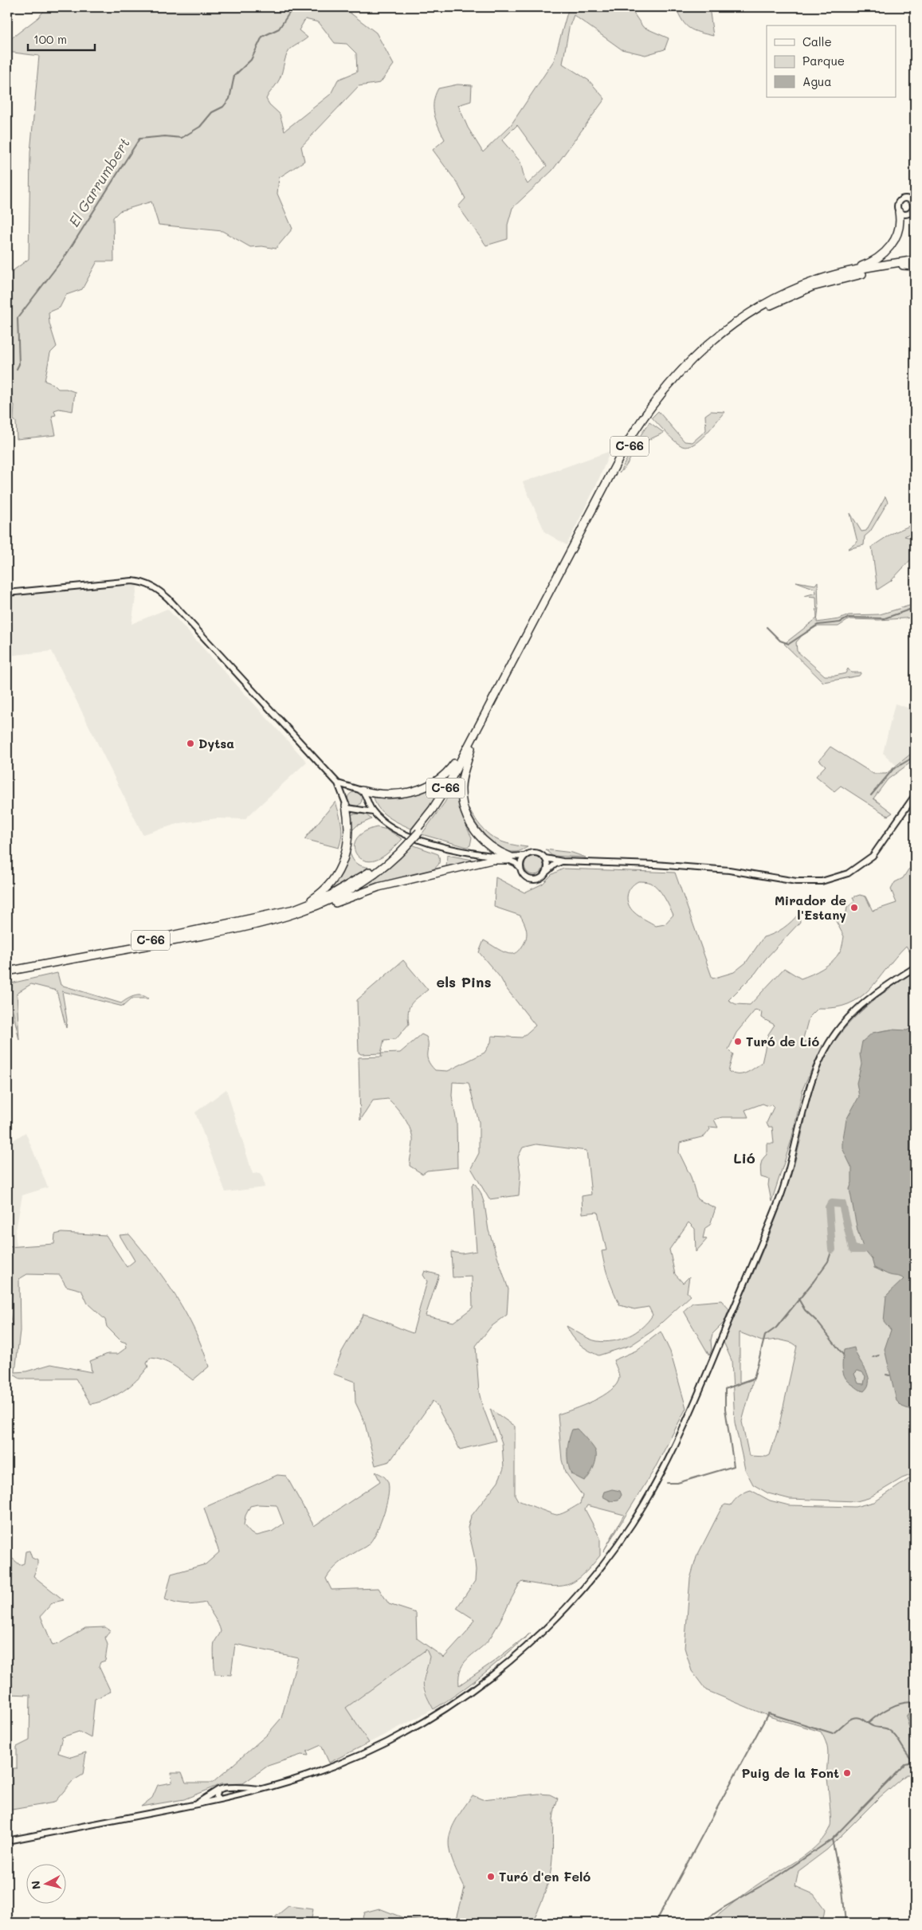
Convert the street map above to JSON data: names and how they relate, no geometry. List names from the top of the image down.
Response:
{
  "streets": {
    "highway": ["C-66"]
  },
  "districts": ["els Pins", "Lió"],
  "water": ["El Garrumbert"],
  "places": [
    "Dytsa",
    "Mirador de l'Estany",
    "Turó de Lió",
    "Puig de la Font",
    "Turó d'en Feló"
  ],
  "legend": ["Calle", "Parque", "Agua"],
  "scale_bar": "100 m",
  "north": "left"
}
